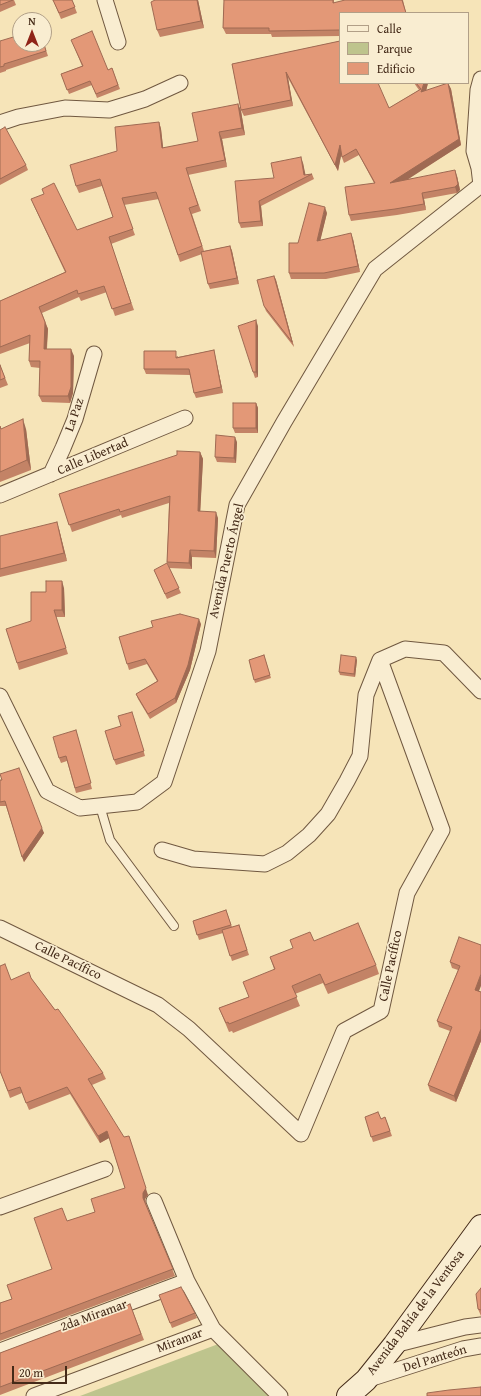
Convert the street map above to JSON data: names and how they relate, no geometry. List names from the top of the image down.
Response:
{
  "streets": {
    "main road": ["Avenida Bahía de la Ventosa"],
    "street": [
      "La Paz",
      "Calle Libertad",
      "Avenida Puerto Ángel",
      "Calle Pacífico",
      "2da Miramar",
      "Miramar",
      "Del Panteón"
    ]
  },
  "crossings": [
    ["La Paz", "Calle Libertad"],
    ["Avenida Bahía de la Ventosa", "Del Panteón"]
  ],
  "legend": ["Calle", "Parque", "Edificio"],
  "scale_bar": "20 m",
  "north": "top"
}
